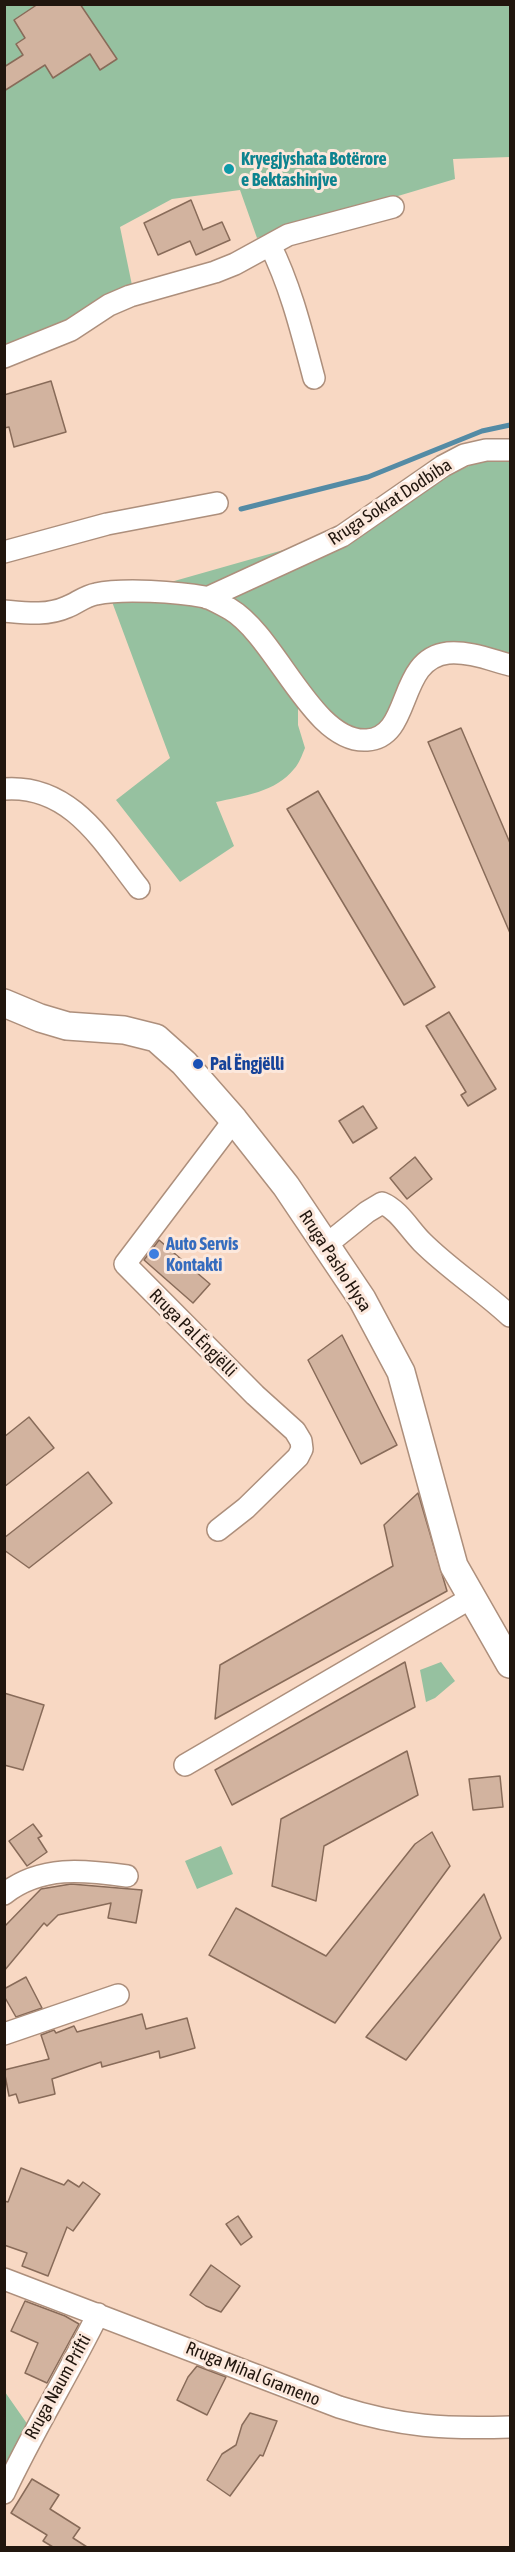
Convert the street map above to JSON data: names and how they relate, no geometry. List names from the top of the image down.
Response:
{
  "streets": {
    "main road": ["Rruga Pasho Hysa"],
    "street": [
      "Rruga Sokrat Dodbiba",
      "Rruga Pal Ëngjëlli",
      "Rruga Mihal Grameno",
      "Rruga Naum Prifti"
    ]
  },
  "crossings": [
    ["Rruga Pasho Hysa", "Rruga Pal Ëngjëlli"],
    ["Rruga Mihal Grameno", "Rruga Naum Prifti"]
  ],
  "places": ["Kryegjyshata Botërore e Bektashinjve", "Pal Ëngjëlli", "Auto Servis Kontakti"]
}
